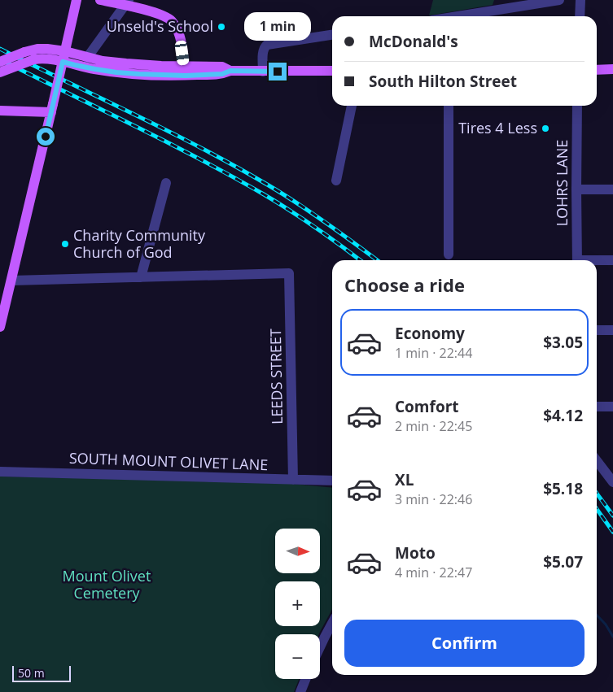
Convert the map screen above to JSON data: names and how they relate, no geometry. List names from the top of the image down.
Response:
{
  "streets": {
    "street": ["LOHRS LANE", "LEEDS STREET", "SOUTH MOUNT OLIVET LANE"]
  },
  "crossings": [
    ["LEEDS STREET", "SOUTH MOUNT OLIVET LANE"]
  ],
  "parks": ["Mount Olivet Cemetery"],
  "places": ["Unseld's School", "Tires 4 Less", "Charity Community Church of God"],
  "scale_bar": "50 m",
  "north": "right",
  "page": {
    "bubble": "1 min",
    "banner": ["McDonald's", "South Hilton Street"],
    "heading": "Choose a ride",
    "list": [
      {
        "name": "Economy",
        "note": "1 min · 22:44",
        "value": "$3.05"
      },
      {
        "name": "Comfort",
        "note": "2 min · 22:45",
        "value": "$4.12"
      },
      {
        "name": "XL",
        "note": "3 min · 22:46",
        "value": "$5.18"
      },
      {
        "name": "Moto",
        "note": "4 min · 22:47",
        "value": "$5.07"
      }
    ],
    "map_buttons": ["+", "−"],
    "buttons": "Confirm",
    "scale": "50 m"
  }
}
